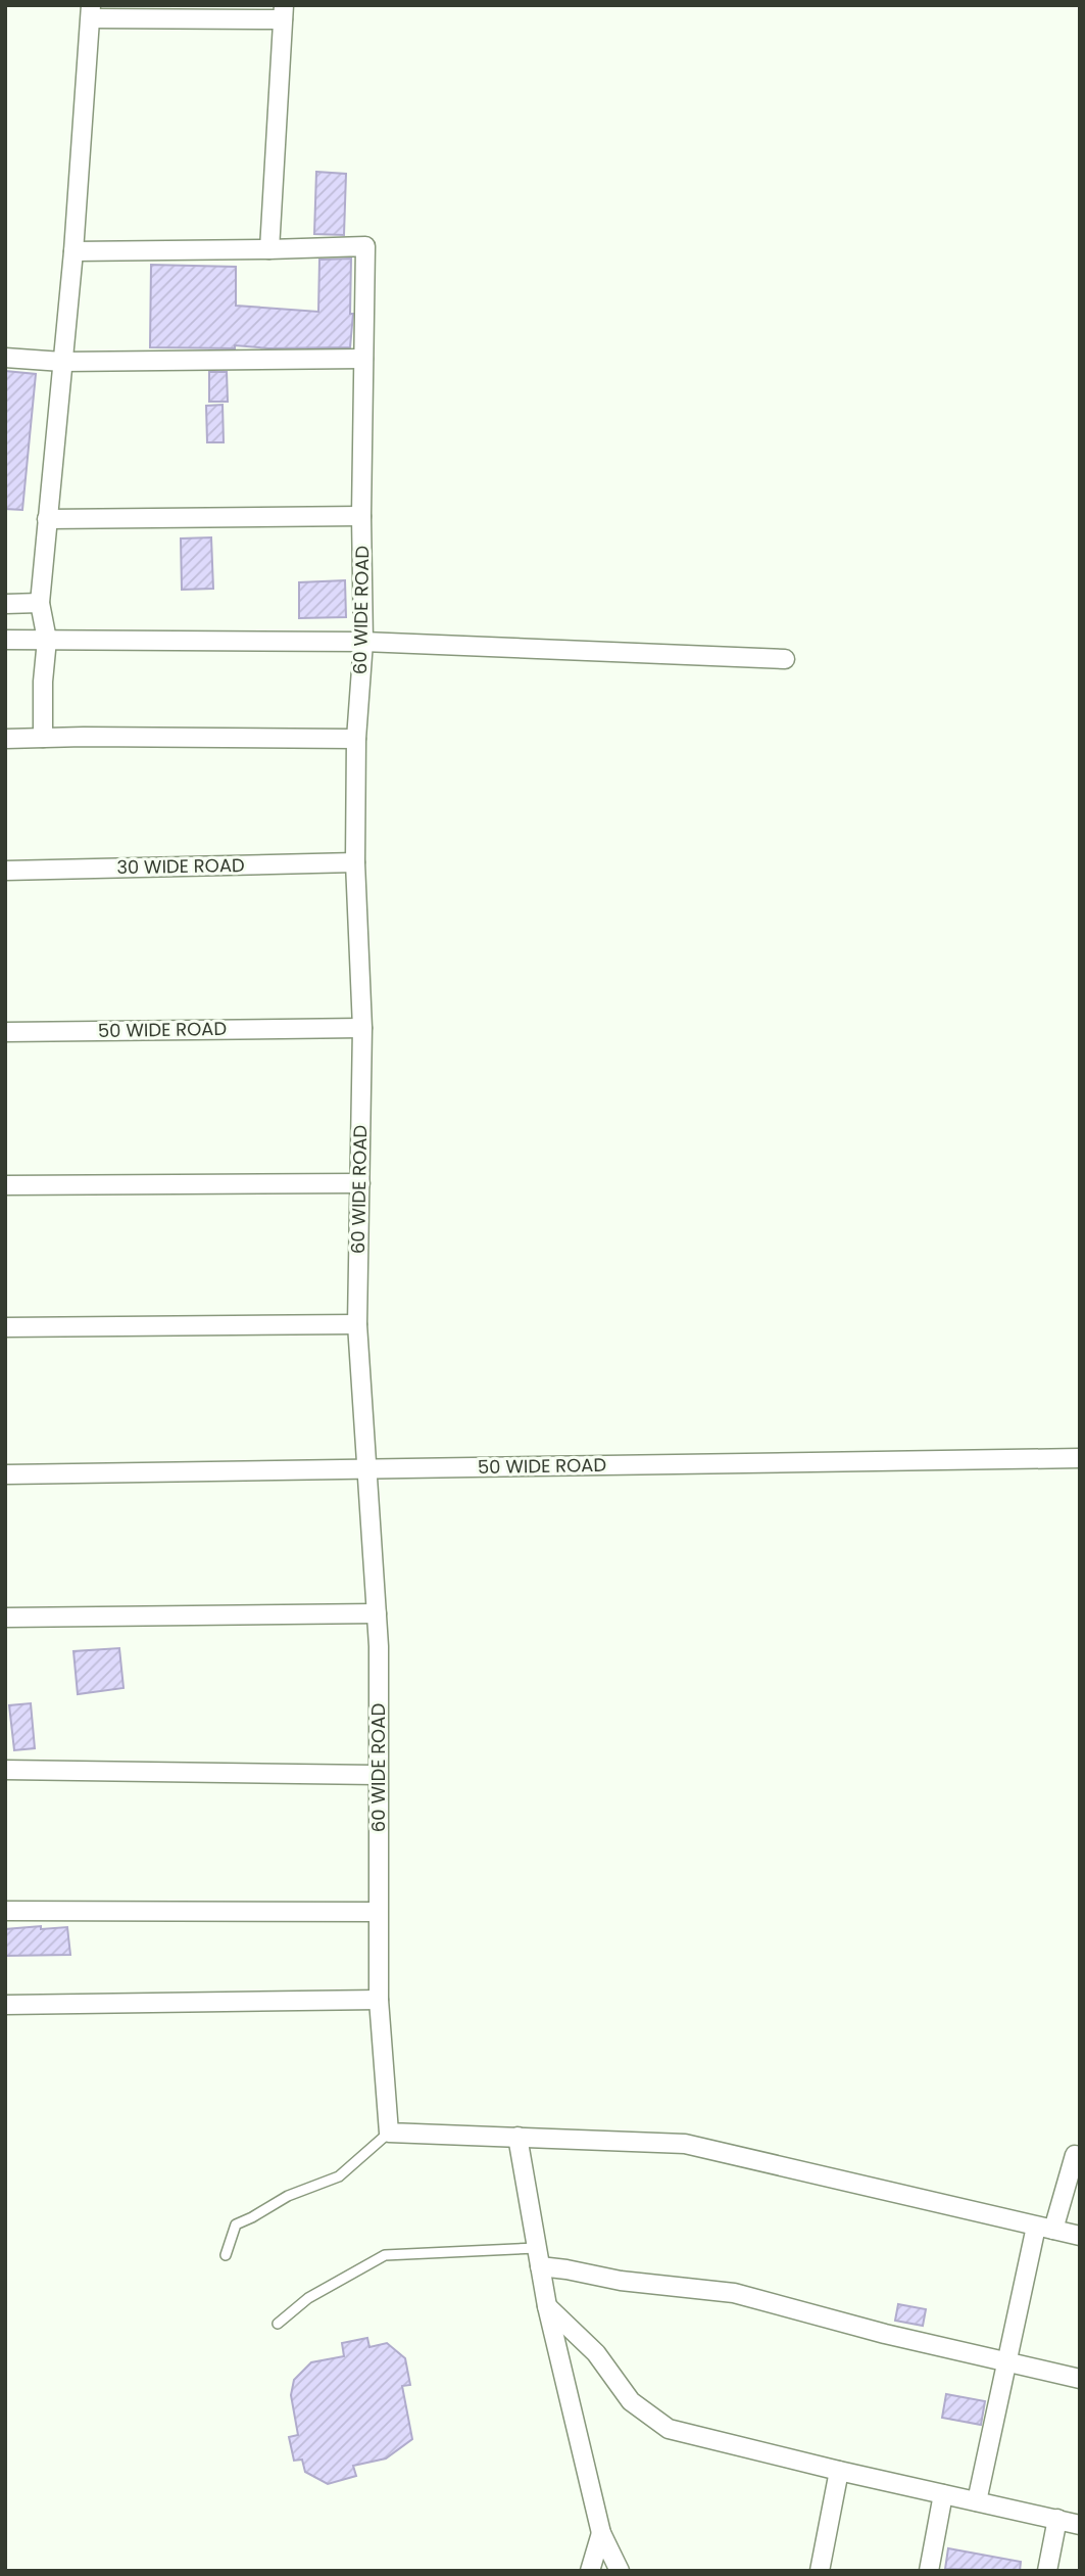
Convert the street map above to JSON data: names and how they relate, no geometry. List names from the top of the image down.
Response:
{
  "streets": {
    "street": ["60 WIDE ROAD", "30 WIDE ROAD", "50 WIDE ROAD"]
  },
  "crossings": [
    ["60 WIDE ROAD", "30 WIDE ROAD"],
    ["60 WIDE ROAD", "50 WIDE ROAD"]
  ]
}
